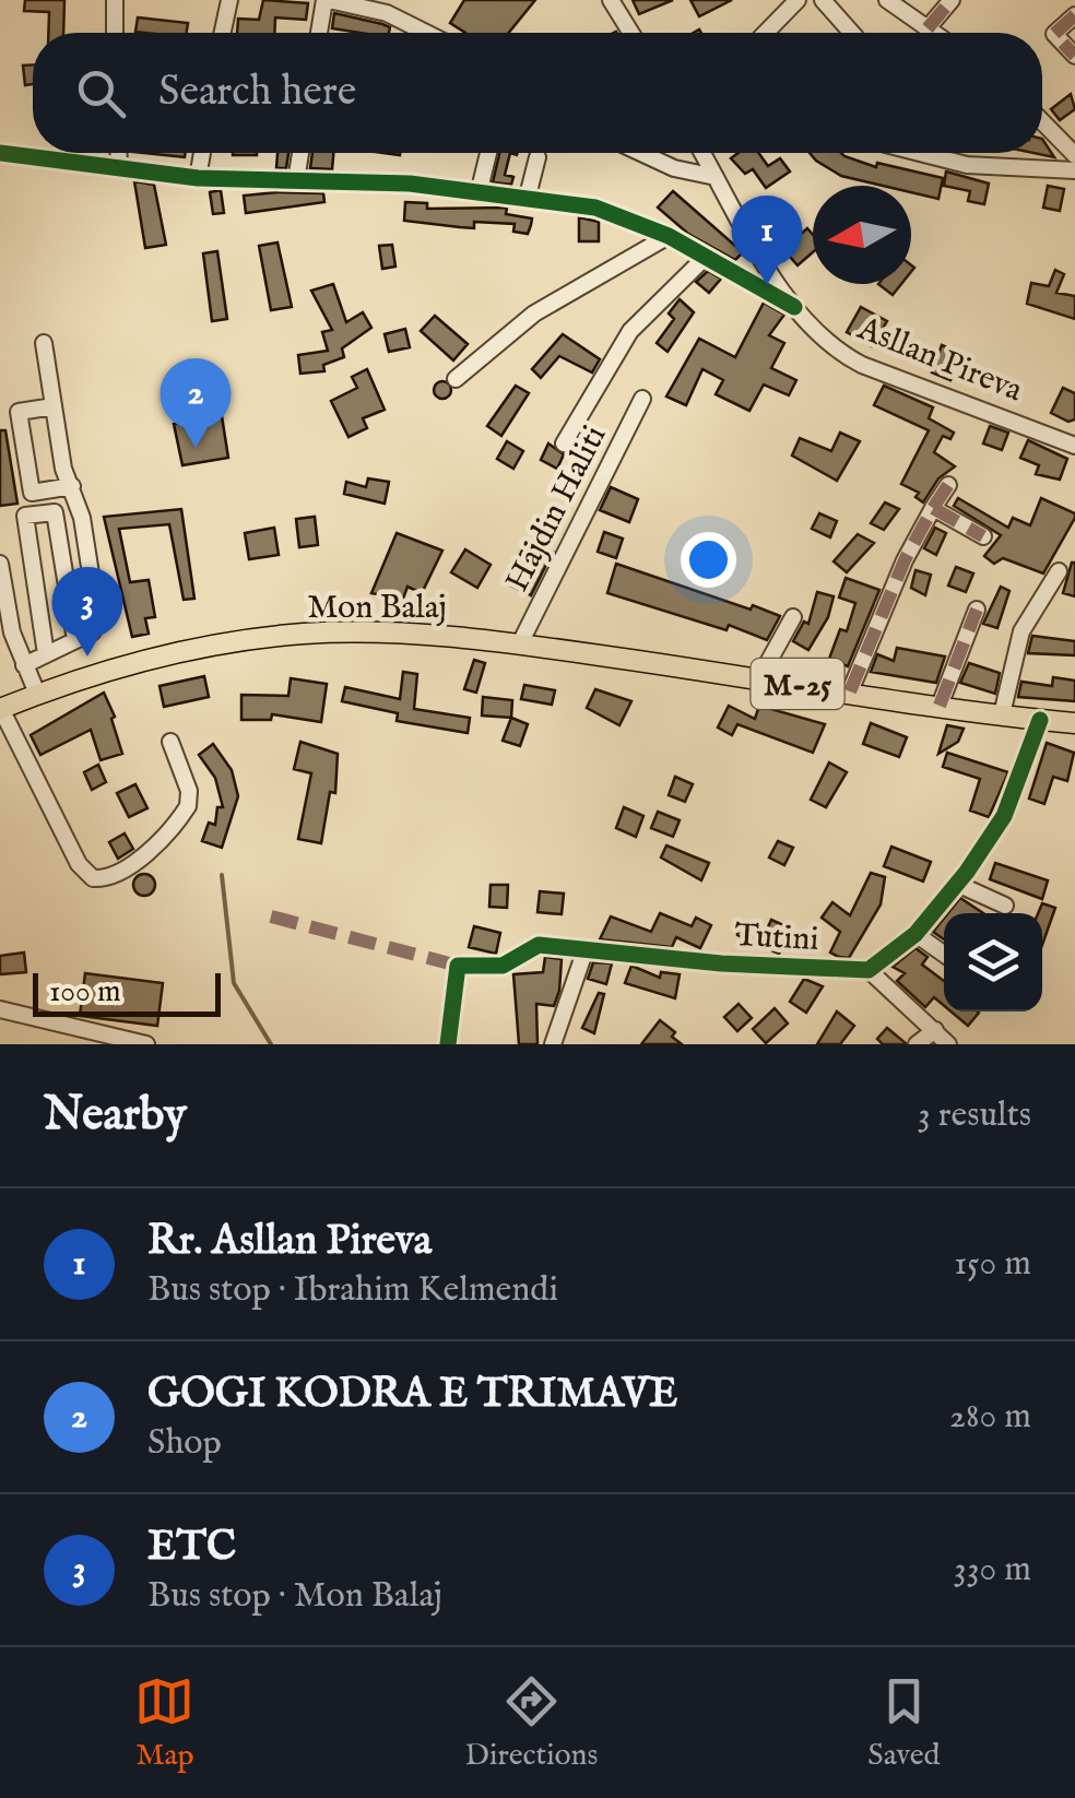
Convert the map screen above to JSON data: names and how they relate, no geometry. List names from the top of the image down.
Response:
{
  "streets": {
    "main road": ["Mon Balaj", "M-25"],
    "street": ["Asllan Pireva", "Hajdin Haliti", "Tutini"]
  },
  "crossings": [
    ["Hajdin Haliti", "Mon Balaj"]
  ],
  "scale_bar": "100 m",
  "north": "left",
  "page": {
    "search": "Search here",
    "pins": ["1", "2", "3"],
    "scale": "100 m",
    "heading": ["Nearby", "3 results"],
    "list": [
      {
        "mark": "1",
        "name": "Rr. Asllan Pireva",
        "note": "Bus stop · Ibrahim Kelmendi",
        "value": "150 m"
      },
      {
        "mark": "2",
        "name": "GOGI KODRA E TRIMAVE",
        "note": "Shop",
        "value": "280 m"
      },
      {
        "mark": "3",
        "name": "ETC",
        "note": "Bus stop · Mon Balaj",
        "value": "330 m"
      }
    ],
    "nav": ["Map", "Directions", "Saved"]
  }
}
